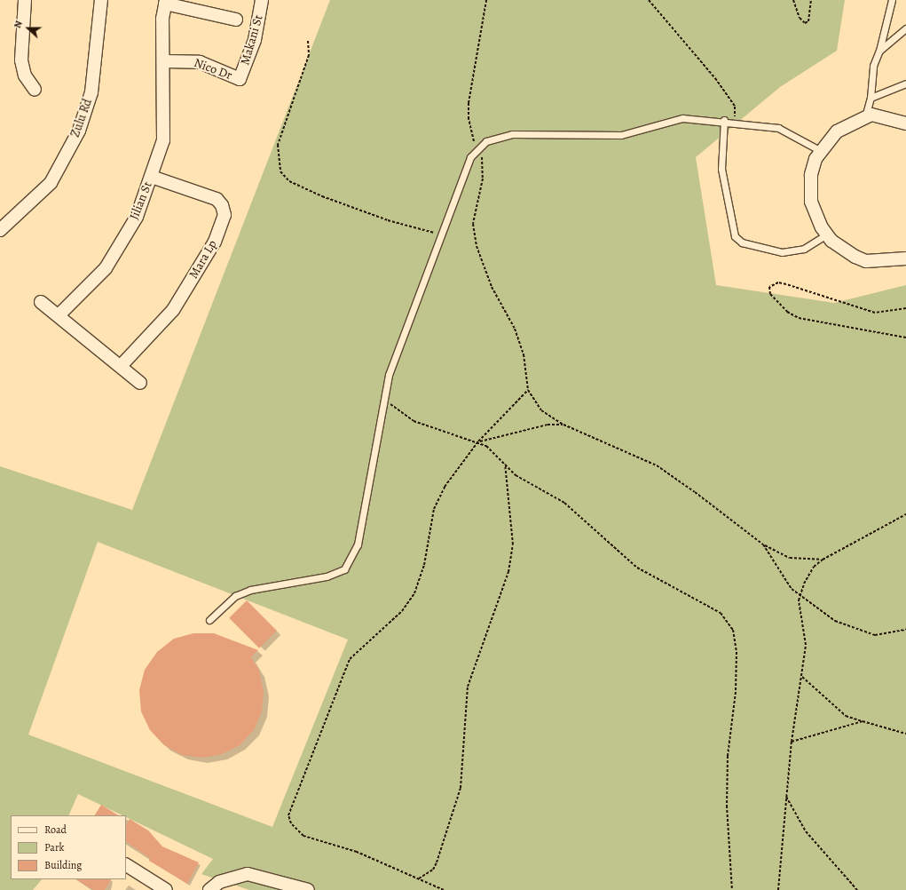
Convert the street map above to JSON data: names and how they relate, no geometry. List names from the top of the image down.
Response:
{
  "streets": {
    "street": [
      "Makani St",
      "Nico Dr",
      "Zulu Rd",
      "Jilian St",
      "Mara Lp"
    ]
  },
  "crossings": [
    ["Makani St", "Nico Dr"],
    ["Nico Dr", "Jilian St"],
    ["Jilian St", "Mara Lp"]
  ],
  "legend": ["Road", "Park", "Building"],
  "north": "left"
}
